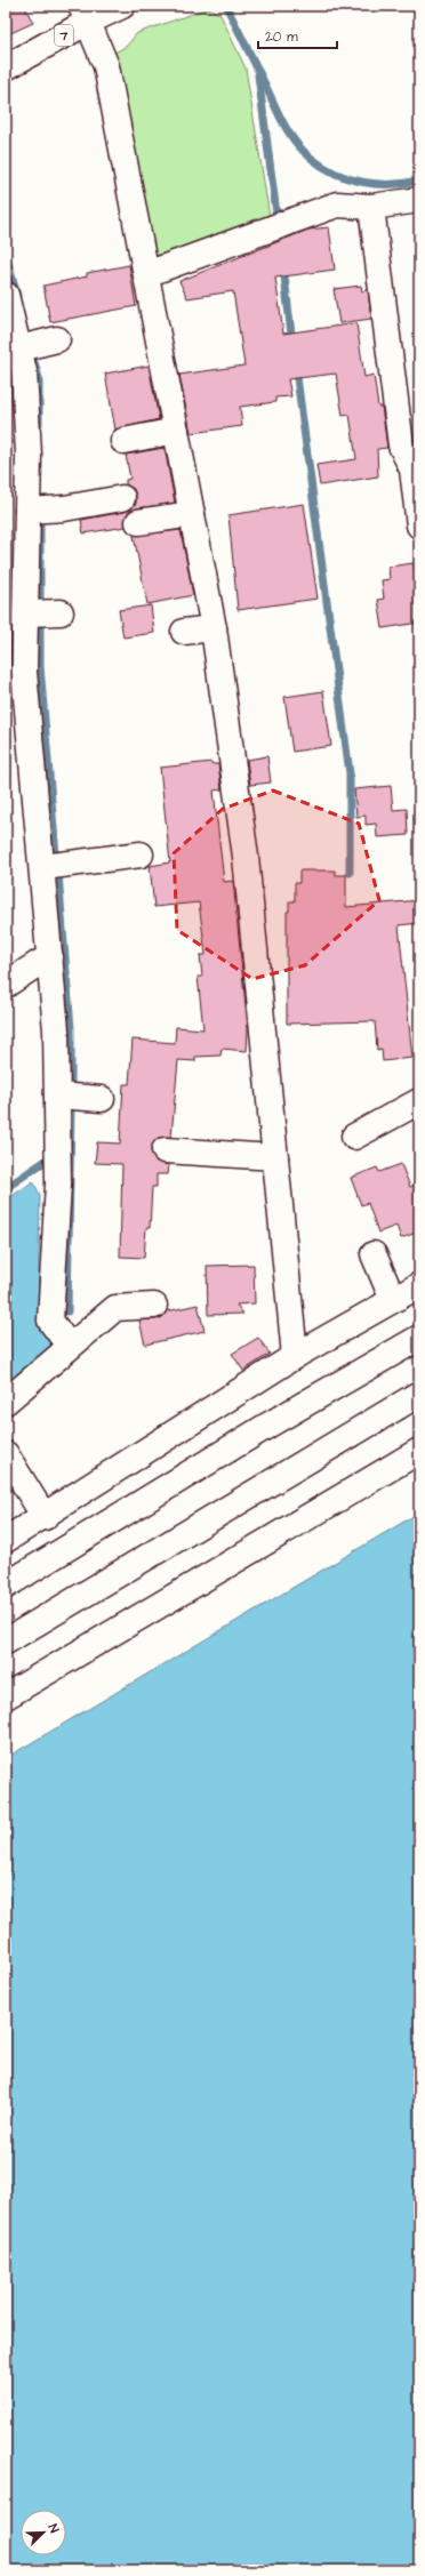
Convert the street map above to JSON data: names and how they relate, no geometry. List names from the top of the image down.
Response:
{
  "streets": {
    "street": ["7"]
  },
  "scale_bar": "20 m",
  "north": "top right"
}
